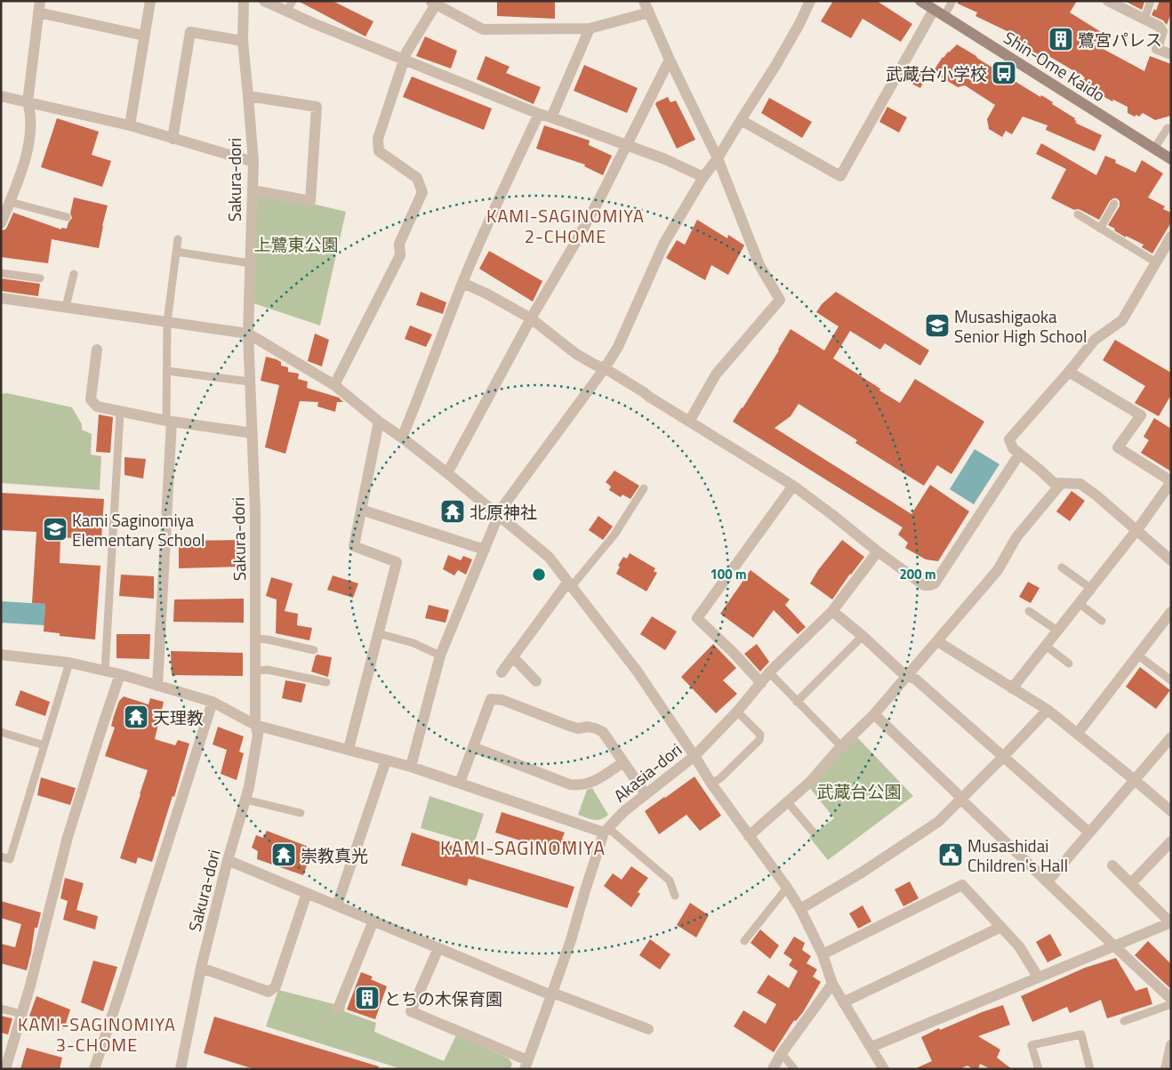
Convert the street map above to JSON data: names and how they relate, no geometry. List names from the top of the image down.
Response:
{
  "streets": {
    "main road": ["Shin-Ome Kaido"],
    "street": ["Sakura-dori", "Akasia-dori"]
  },
  "districts": ["KAMI-SAGINOMIYA 2-CHOME", "KAMI-SAGINOMIYA", "KAMI-SAGINOMIYA 3-CHOME"],
  "parks": ["上鷺東公園", "武蔵台公園"],
  "places": {
    "building": ["鷺宮パレス", "とちの木保育園"],
    "bus stop": ["武蔵台小学校"],
    "school or university": ["Musashigaoka Senior High School", "Kami Saginomiya Elementary School"],
    "temple": ["北原神社", "天理教", "崇教真光"],
    "public building": ["Musashidai Children's Hall"]
  },
  "rings": ["100 m", "200 m"]
}
